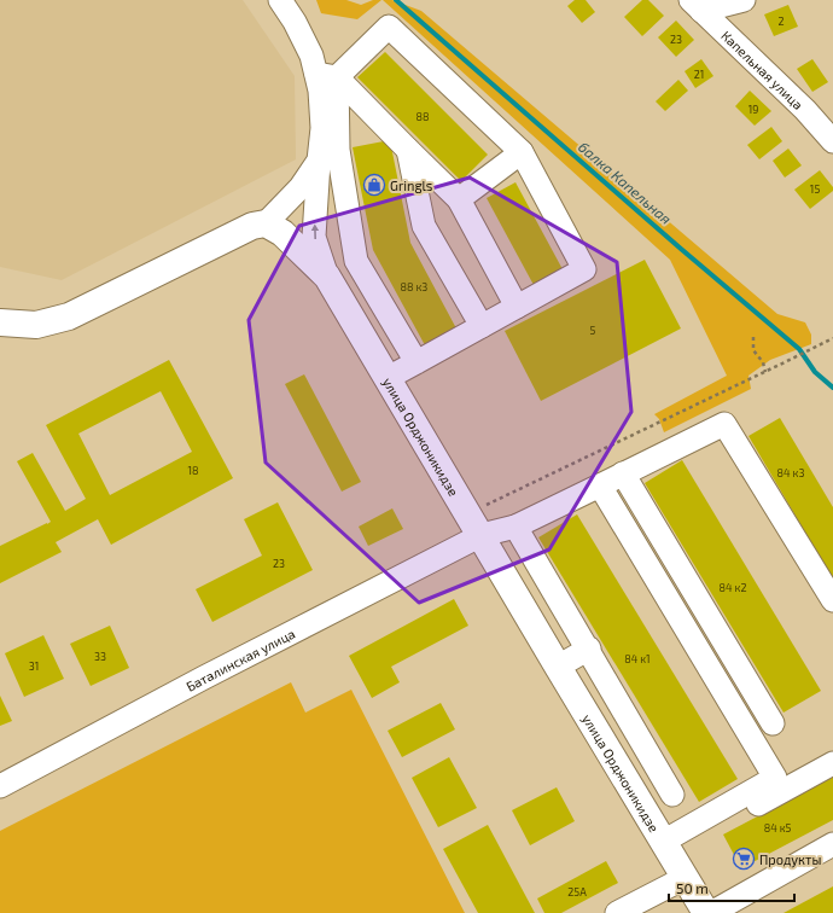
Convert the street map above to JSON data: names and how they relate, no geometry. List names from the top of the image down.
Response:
{
  "streets": {
    "main road": ["улица Орджоникидзе"],
    "street": ["Капельная улица", "Баталинская улица"]
  },
  "crossings": [
    ["улица Орджоникидзе", "Баталинская улица"]
  ],
  "water": ["балка Капельная"],
  "places": {
    "shop": ["Gringls"],
    "supermarket": ["Продукты"]
  },
  "house_numbers": [
    "2",
    "23",
    "21",
    "19",
    "88",
    "15",
    "88 к3",
    "5",
    "18",
    "84 к3",
    "23",
    "84 к2",
    "33",
    "84 к1",
    "31",
    "84 к5",
    "25А"
  ],
  "scale_bar": "50 m"
}
